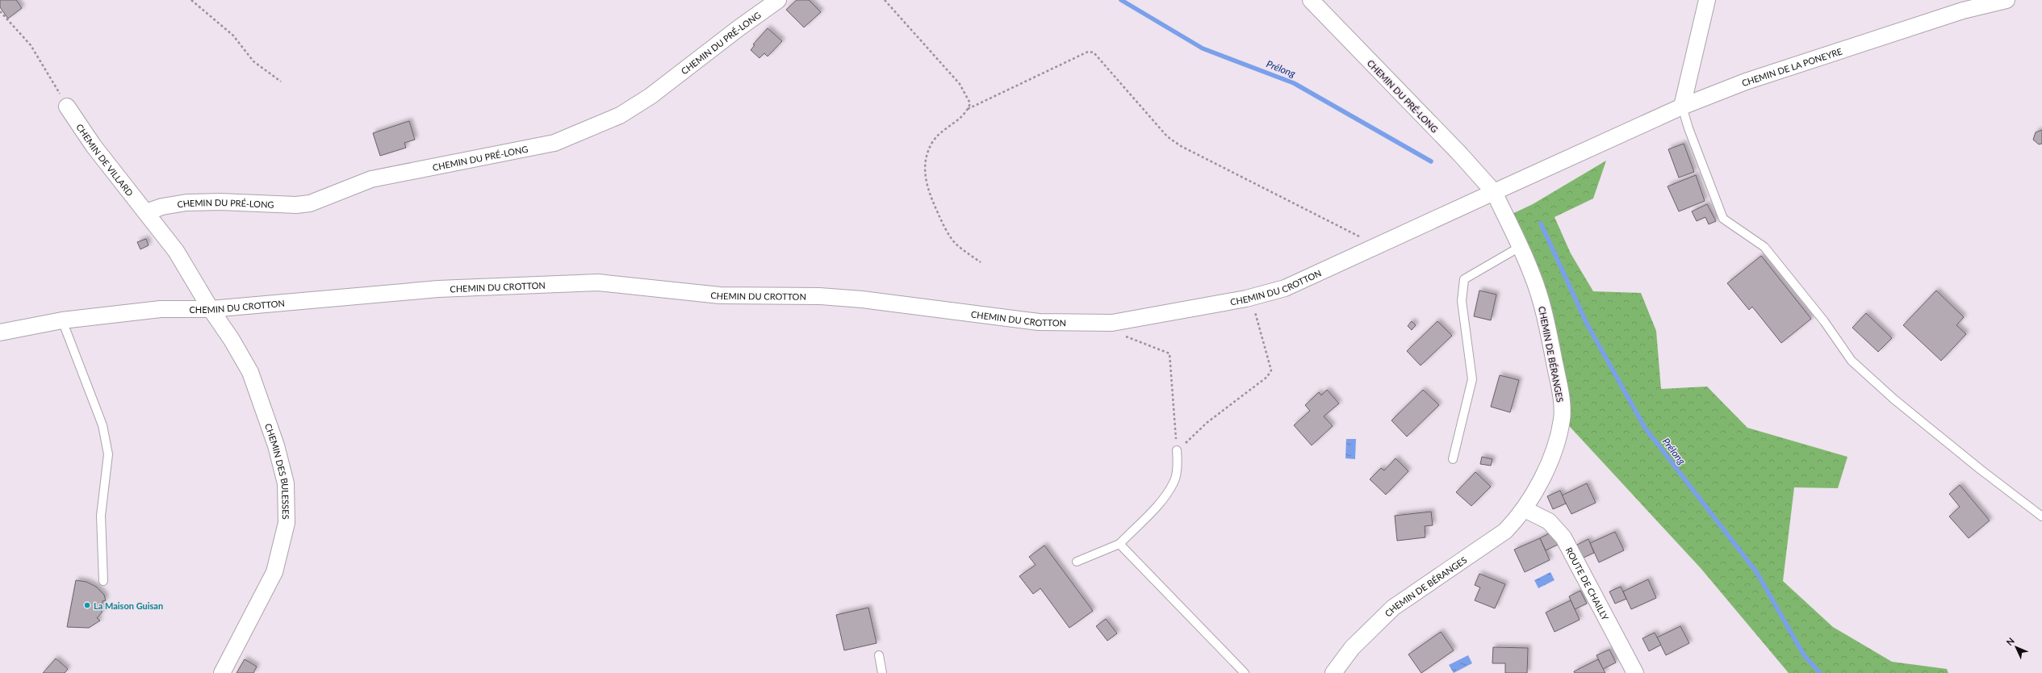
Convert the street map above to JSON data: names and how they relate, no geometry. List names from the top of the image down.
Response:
{
  "streets": {
    "street": [
      "CHEMIN DU PRÉ-LONG",
      "CHEMIN DE LA PONEYRE",
      "CHEMIN DE VILLARD",
      "CHEMIN DU CROTTON",
      "CHEMIN DE BÉRANGES",
      "CHEMIN DES BULESSES",
      "ROUTE DE CHAILLY"
    ]
  },
  "crossings": [
    ["CHEMIN DU PRÉ-LONG", "CHEMIN DE VILLARD"],
    ["CHEMIN DU PRÉ-LONG", "CHEMIN DU CROTTON"],
    ["CHEMIN DU PRÉ-LONG", "CHEMIN DE BÉRANGES"],
    ["CHEMIN DE VILLARD", "CHEMIN DU CROTTON"],
    ["CHEMIN DE VILLARD", "CHEMIN DES BULESSES"],
    ["CHEMIN DU CROTTON", "CHEMIN DE BÉRANGES"],
    ["CHEMIN DU CROTTON", "CHEMIN DES BULESSES"],
    ["CHEMIN DE BÉRANGES", "ROUTE DE CHAILLY"]
  ],
  "water": ["Prélong"],
  "places": ["La Maison Guisan"],
  "north": "top left"
}
